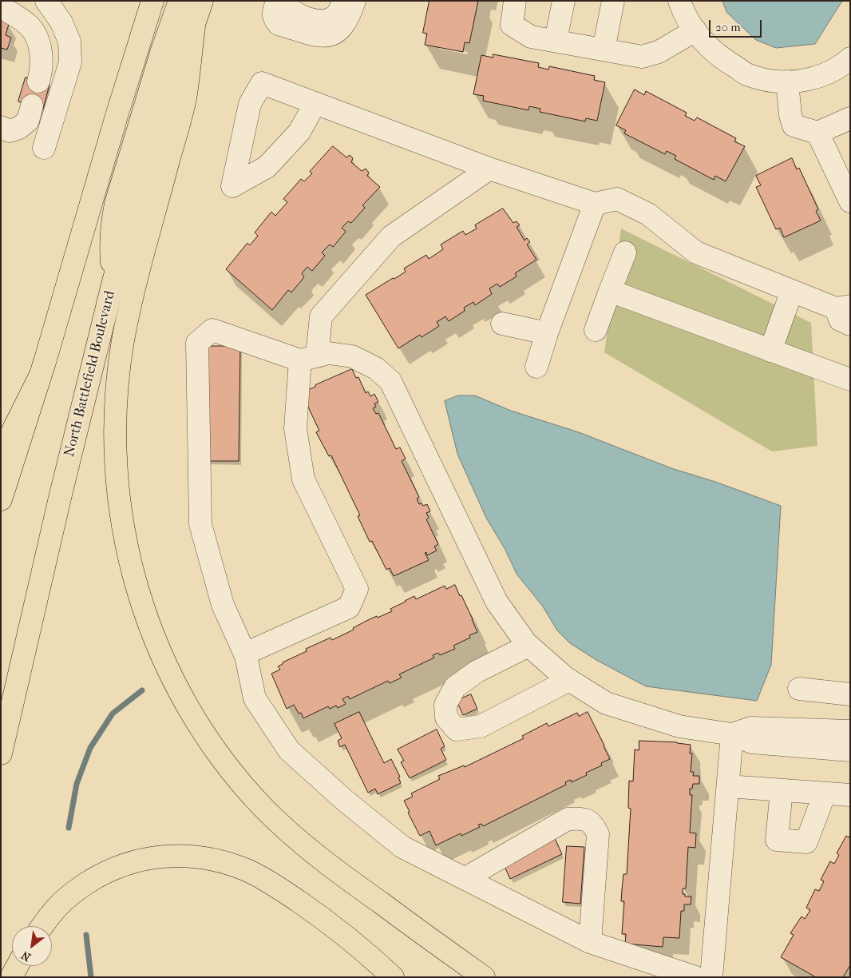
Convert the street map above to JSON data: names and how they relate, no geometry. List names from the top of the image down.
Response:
{
  "streets": {
    "main road": ["North Battlefield Boulevard"]
  },
  "scale_bar": "20 m",
  "north": "bottom left"
}
